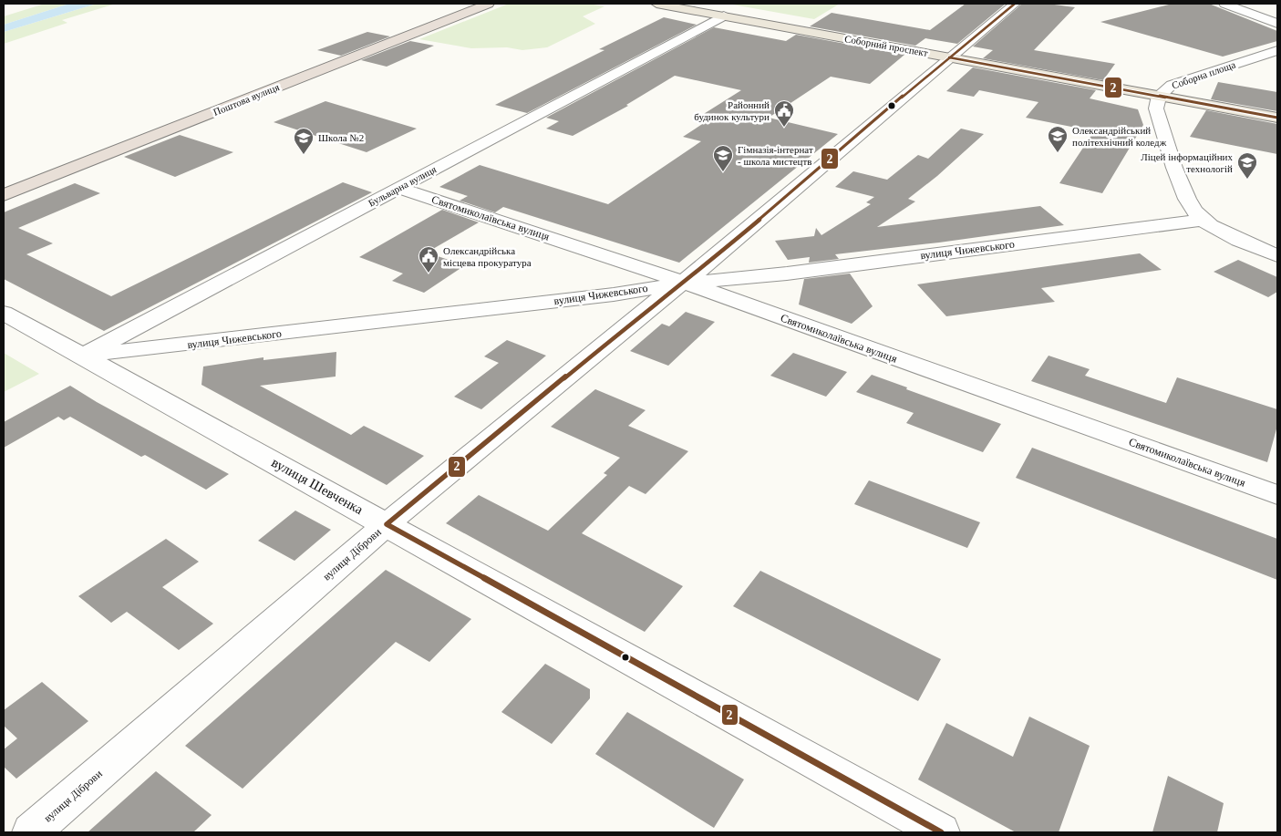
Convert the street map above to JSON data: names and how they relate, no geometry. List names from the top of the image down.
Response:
{
  "streets": {
    "highway": ["Поштова вулиця"],
    "main road": ["Соборний проспект"],
    "street": [
      "Соборна площа",
      "Бульварна вулиця",
      "Святомиколаївська вулиця",
      "вулиця Чижевського",
      "вулиця Шевченка",
      "вулиця Діброви"
    ]
  },
  "crossings": [
    ["Соборний проспект", "Соборна площа"],
    ["Соборний проспект", "Бульварна вулиця"],
    ["Соборний проспект", "вулиця Діброви"],
    ["Соборна площа", "вулиця Чижевського"],
    ["Бульварна вулиця", "Святомиколаївська вулиця"],
    ["Бульварна вулиця", "вулиця Чижевського"],
    ["Бульварна вулиця", "вулиця Шевченка"],
    ["Святомиколаївська вулиця", "вулиця Чижевського"],
    ["Святомиколаївська вулиця", "вулиця Діброви"],
    ["вулиця Чижевського", "вулиця Шевченка"],
    ["вулиця Чижевського", "вулиця Діброви"],
    ["вулиця Шевченка", "вулиця Діброви"]
  ],
  "places": {
    "public building": ["Районний будинок культури", "Олександрійська місцева прокуратура"],
    "school or university": [
      "Олександрійський політехнічний коледж",
      "Школа №2",
      "Гімназія-інтернат - школа мистецтв",
      "Ліцей інформаційних технологій"
    ]
  },
  "lines": ["transit line 2"]
}
